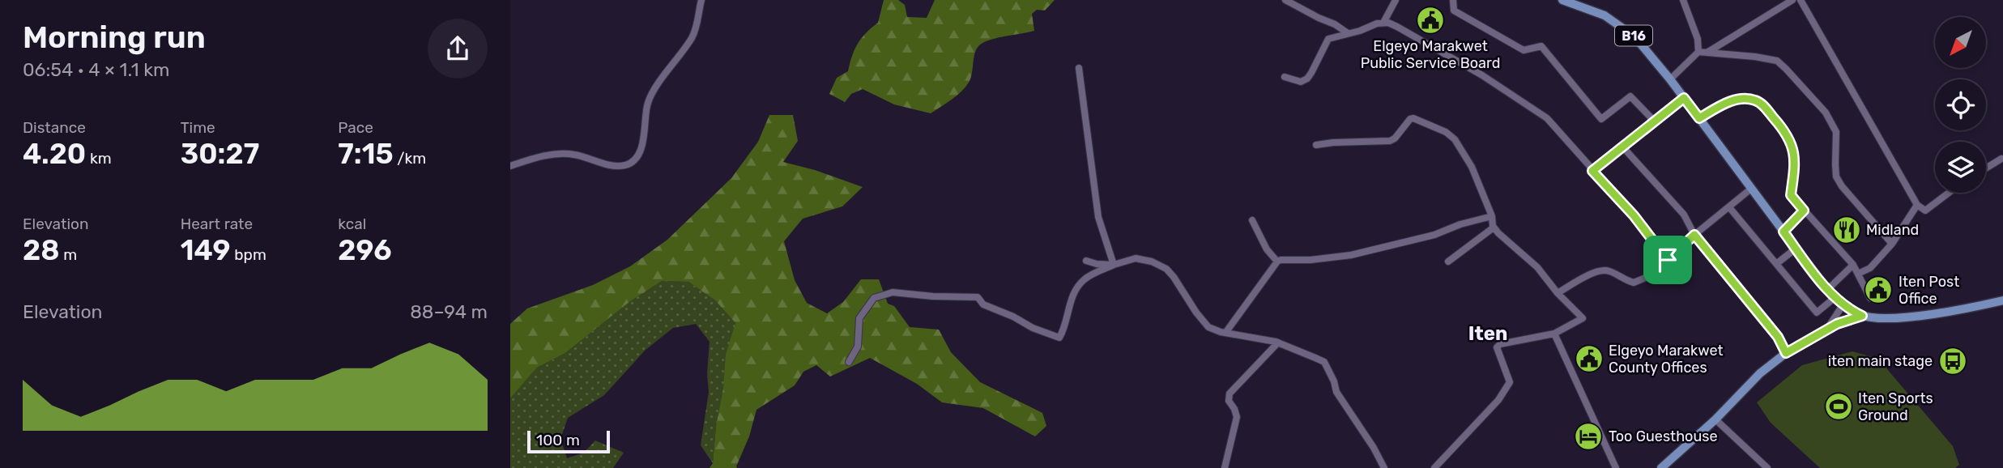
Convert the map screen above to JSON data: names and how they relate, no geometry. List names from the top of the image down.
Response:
{
  "streets": {
    "main road": ["B16"]
  },
  "districts": ["Iten"],
  "places": {
    "public building": ["Elgeyo Marakwet Public Service Board", "Iten Post Office", "Elgeyo Marakwet County Offices"],
    "restaurant": ["Midland"],
    "bus stop": ["iten main stage"],
    "sports": ["Iten Sports Ground"],
    "hotel": ["Too Guesthouse"]
  },
  "scale_bar": "100 m",
  "north": "bottom left",
  "page": {
    "heading": ["Morning run", "06:54 · 4 × 1.1 km"],
    "stats": [
      ["Distance", "4.20 km"],
      ["Time", "30:27"],
      ["Pace", "7:15 /km"],
      ["Elevation", "28 m"],
      ["Heart rate", "149 bpm"],
      ["kcal", "296"]
    ],
    "chart": ["Elevation", "88–94 m"],
    "scale": "100 m"
  }
}
